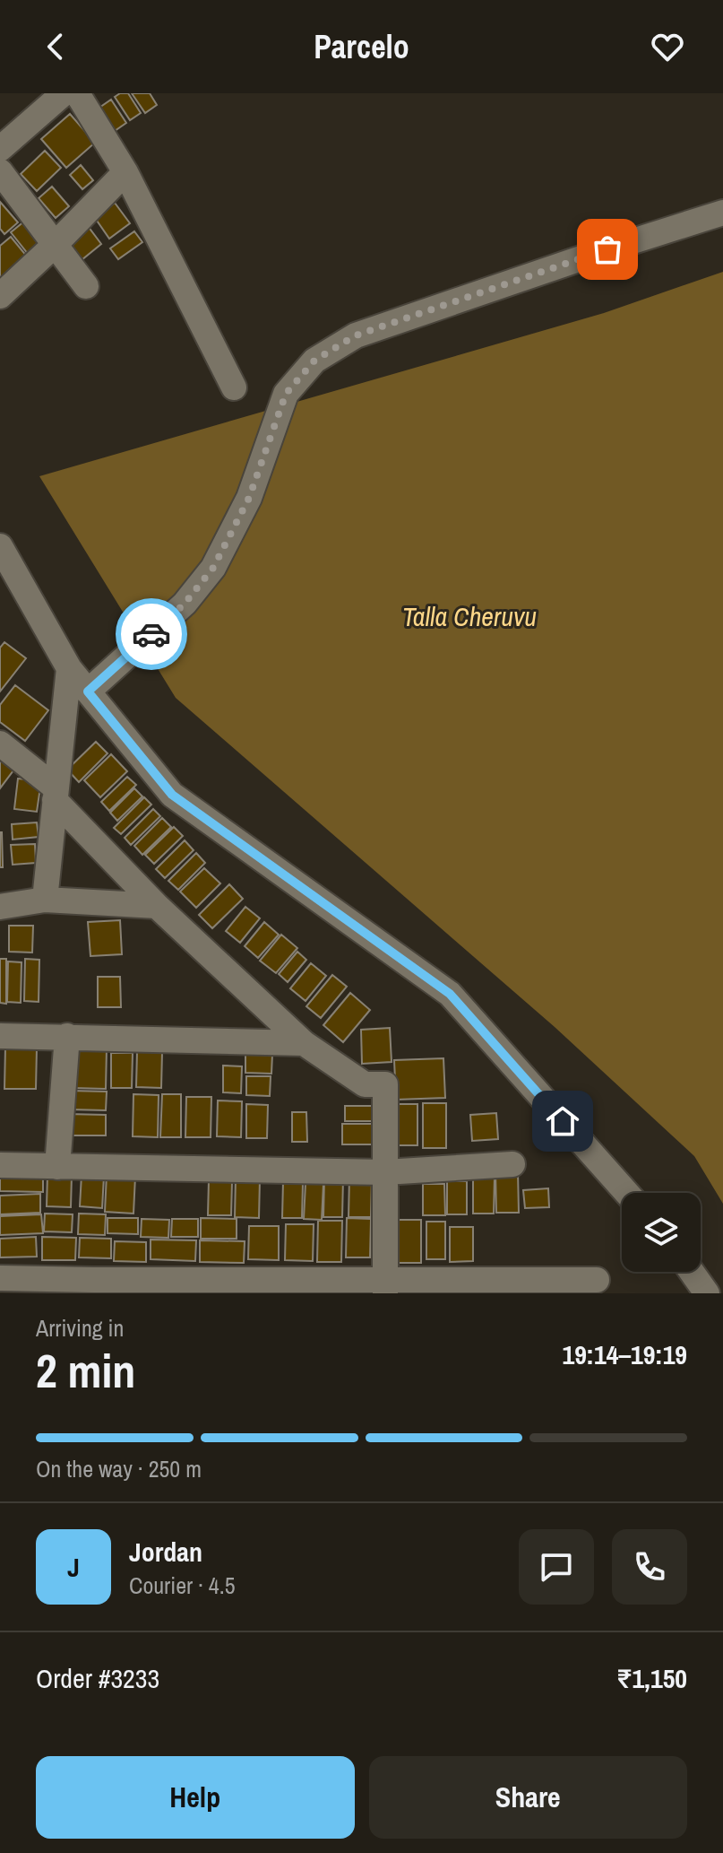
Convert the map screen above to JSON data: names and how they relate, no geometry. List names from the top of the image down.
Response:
{
  "water": ["Talla Cheruvu"],
  "page": {
    "header": "Parcelo",
    "heading": ["2 min", "Arriving in", "19:14–19:19"],
    "panel": [
      "Jordan",
      "Courier · 4.5",
      "Order #3233",
      "₹1,150"
    ],
    "bar": "On the way · 250 m",
    "round": "J",
    "buttons": ["Help", "Share"]
  }
}
